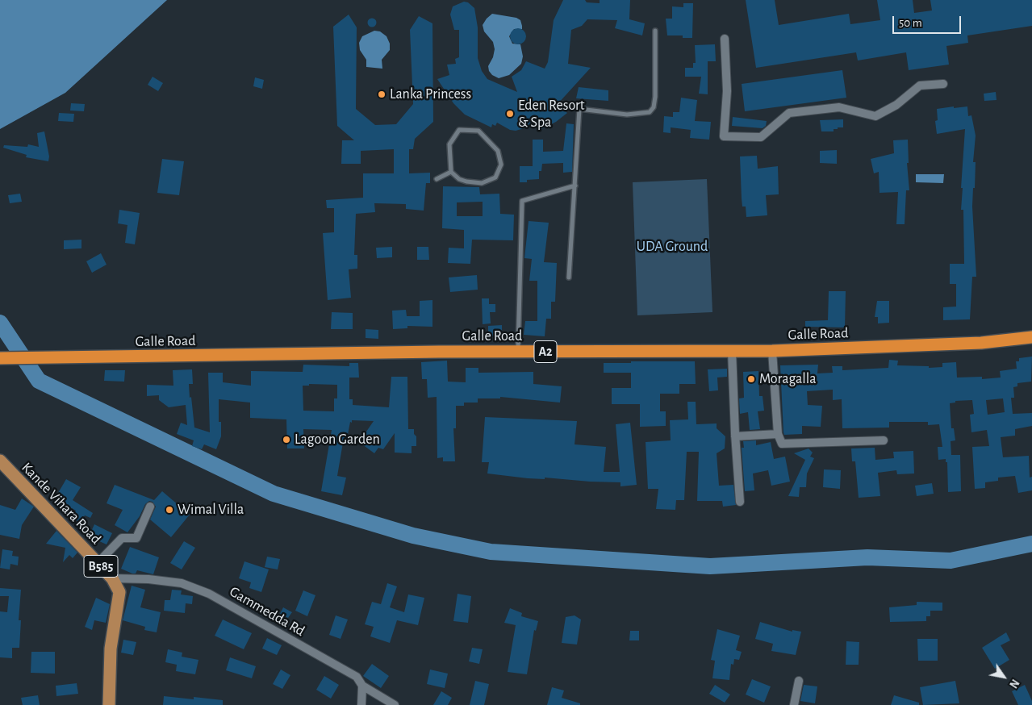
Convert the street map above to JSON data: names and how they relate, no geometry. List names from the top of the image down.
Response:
{
  "streets": {
    "highway": ["Galle Road", "A2"],
    "main road": ["Kande Vihara Road", "B585"],
    "street": ["Gammedda Rd"]
  },
  "crossings": [
    ["Kande Vihara Road", "Gammedda Rd"]
  ],
  "parks": ["UDA Ground"],
  "places": [
    "Lanka Princess",
    "Eden Resort & Spa",
    "Moragalla",
    "Lagoon Garden",
    "Wimal Villa"
  ],
  "scale_bar": "50 m",
  "north": "bottom right"
}
